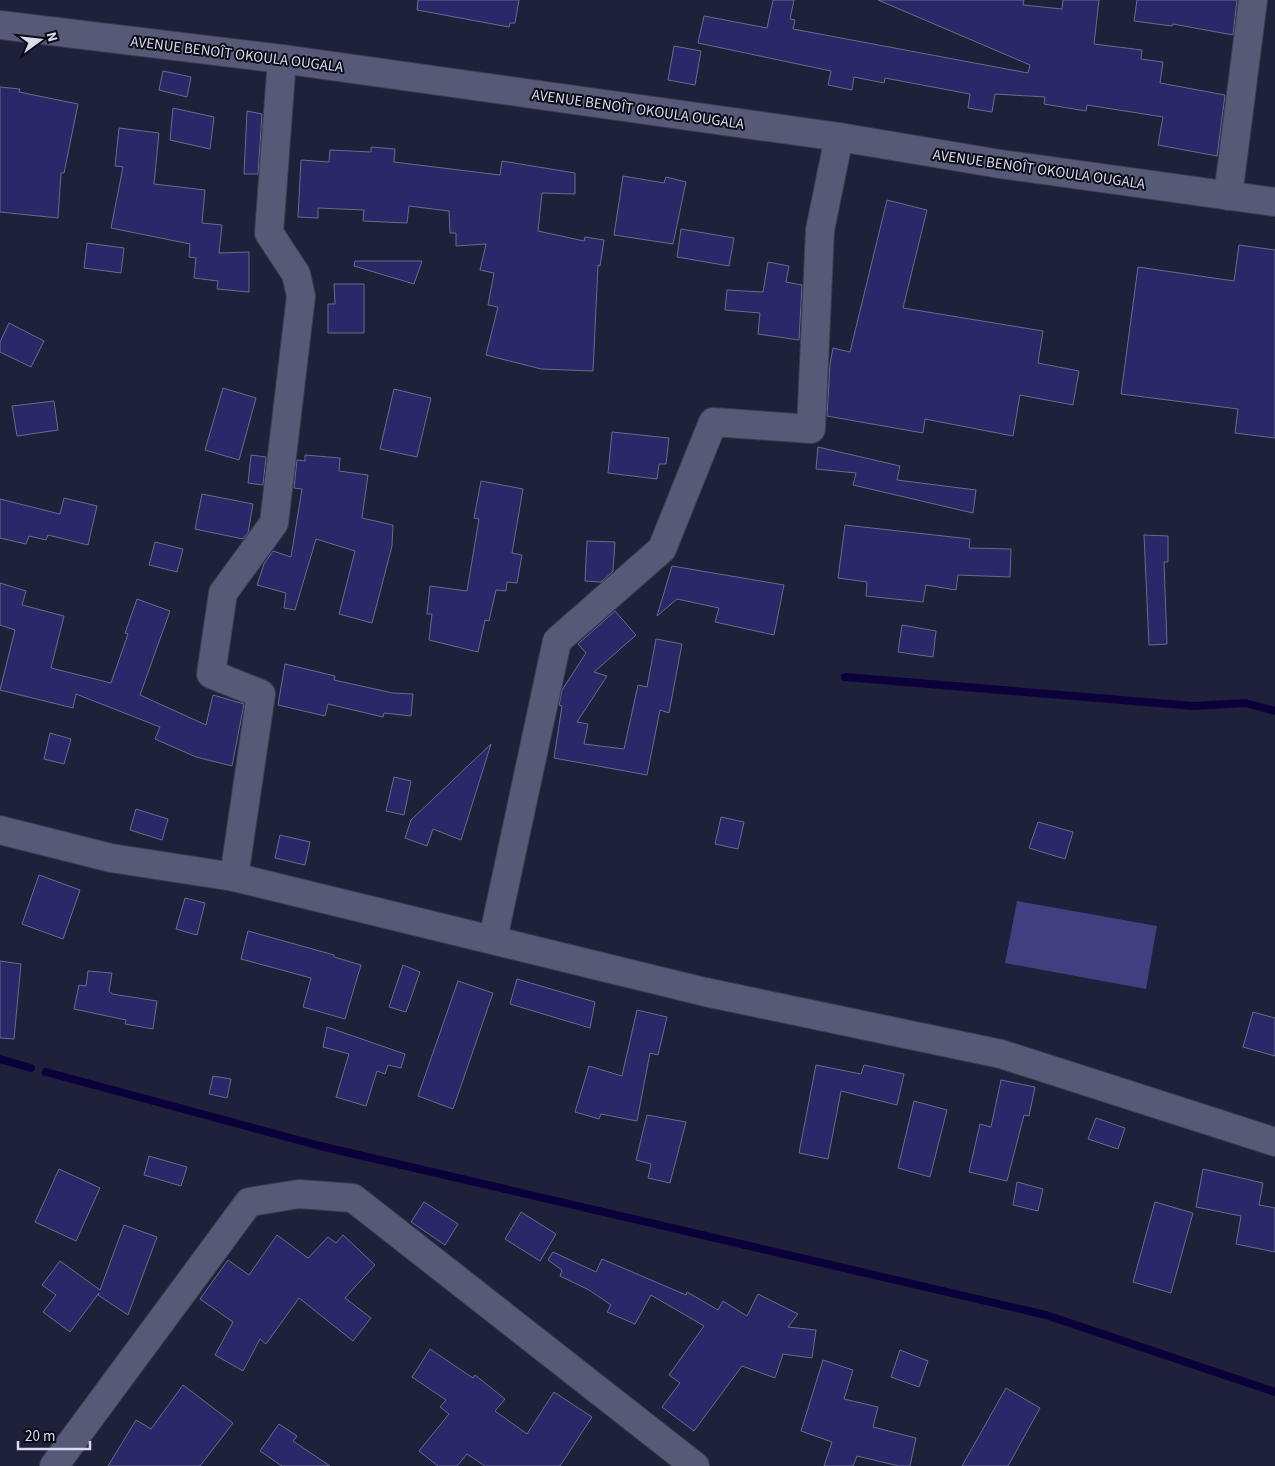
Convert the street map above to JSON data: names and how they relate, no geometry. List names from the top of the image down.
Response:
{
  "streets": {
    "street": ["AVENUE BENOÎT OKOULA OUGALA"]
  },
  "scale_bar": "20 m",
  "north": "right"
}
